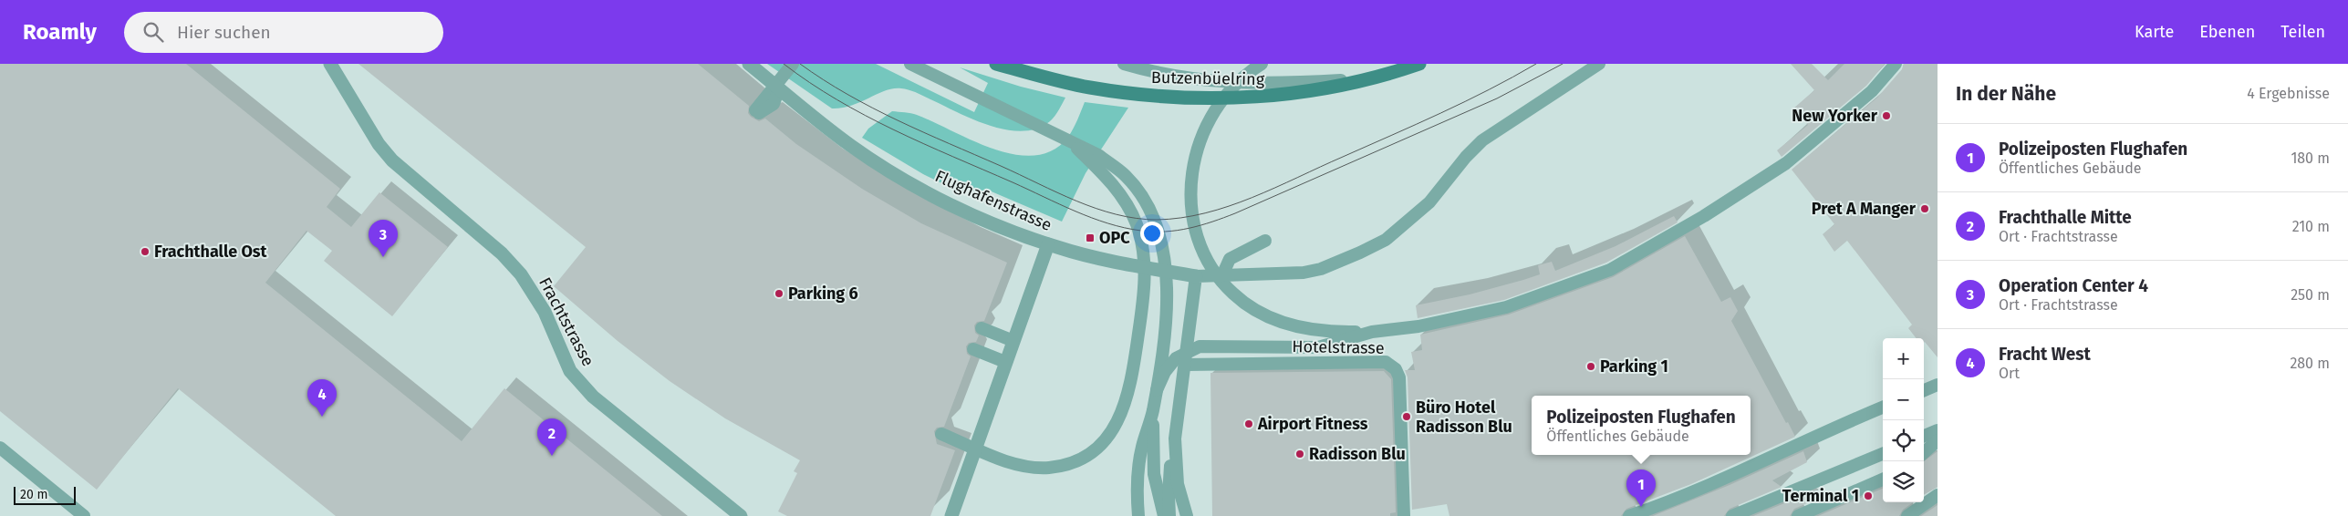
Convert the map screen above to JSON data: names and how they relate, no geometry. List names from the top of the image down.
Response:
{
  "streets": {
    "main road": ["Butzenbüelring"],
    "street": ["Flughafenstrasse", "Frachtstrasse"],
    "lane": ["Hotelstrasse"]
  },
  "places": {
    "other": [
      "New Yorker",
      "Pret A Manger",
      "Frachthalle Ost",
      "Parking 6",
      "Parking 1",
      "Büro Hotel Radisson Blu",
      "Airport Fitness",
      "Radisson Blu",
      "Terminal 1"
    ],
    "transit": ["OPC"]
  },
  "scale_bar": "20 m",
  "page": {
    "header": "Roamly",
    "search": "Hier suchen",
    "nav": ["Karte", "Ebenen", "Teilen"],
    "heading": ["In der Nähe", "4 Ergebnisse"],
    "list": [
      {
        "mark": "1",
        "name": "Polizeiposten Flughafen",
        "note": "Öffentliches Gebäude",
        "value": "180 m"
      },
      {
        "mark": "2",
        "name": "Frachthalle Mitte",
        "note": "Ort · Frachtstrasse",
        "value": "210 m"
      },
      {
        "mark": "3",
        "name": "Operation Center 4",
        "note": "Ort · Frachtstrasse",
        "value": "250 m"
      },
      {
        "mark": "4",
        "name": "Fracht West",
        "note": "Ort",
        "value": "280 m"
      }
    ],
    "pins": [
      "3",
      "4",
      "2",
      "1"
    ],
    "map_buttons": ["+", "−"],
    "popup": ["Polizeiposten Flughafen", "Öffentliches Gebäude"],
    "scale": "20 m"
  }
}
